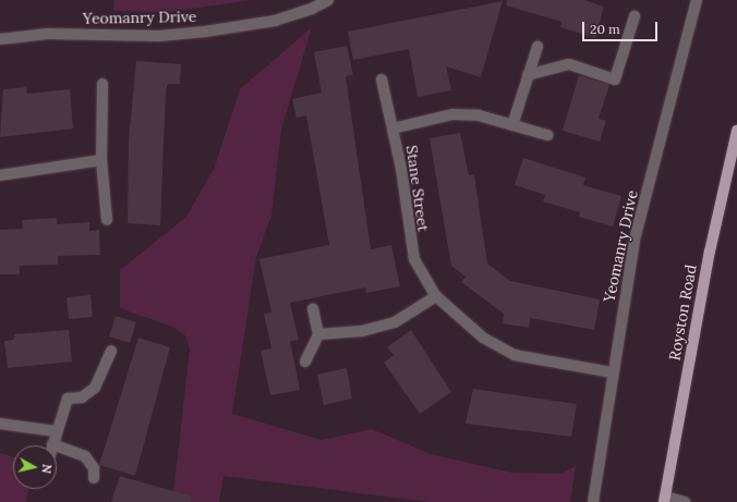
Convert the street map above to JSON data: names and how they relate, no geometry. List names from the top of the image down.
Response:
{
  "streets": {
    "main road": ["Royston Road"],
    "street": ["Yeomanry Drive", "Stane Street"]
  },
  "crossings": [
    ["Yeomanry Drive", "Stane Street"]
  ],
  "scale_bar": "20 m",
  "north": "right"
}
